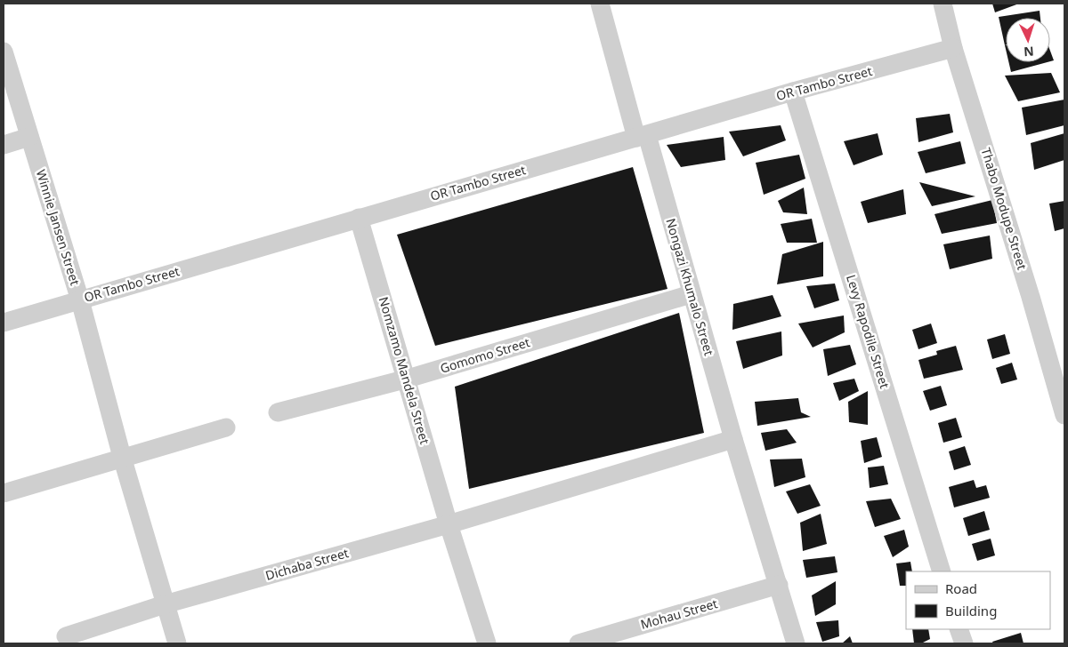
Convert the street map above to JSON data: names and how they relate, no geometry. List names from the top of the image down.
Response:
{
  "streets": {
    "street": [
      "OR Tambo Street",
      "Thabo Modupe Street",
      "Winnie Jansen Street",
      "Nongazi Khumalo Street",
      "Levy Rapodile Street",
      "Gomomo Street",
      "Nomzamo Mandela Street",
      "Dichaba Street",
      "Mohau Street"
    ]
  },
  "crossings": [
    ["OR Tambo Street", "Thabo Modupe Street"],
    ["OR Tambo Street", "Winnie Jansen Street"],
    ["OR Tambo Street", "Nongazi Khumalo Street"],
    ["OR Tambo Street", "Levy Rapodile Street"],
    ["OR Tambo Street", "Nomzamo Mandela Street"],
    ["Winnie Jansen Street", "Dichaba Street"],
    ["Nongazi Khumalo Street", "Gomomo Street"],
    ["Nongazi Khumalo Street", "Mohau Street"],
    ["Gomomo Street", "Nomzamo Mandela Street"],
    ["Nomzamo Mandela Street", "Dichaba Street"]
  ],
  "legend": ["Road", "Building"],
  "north": "bottom"
}
